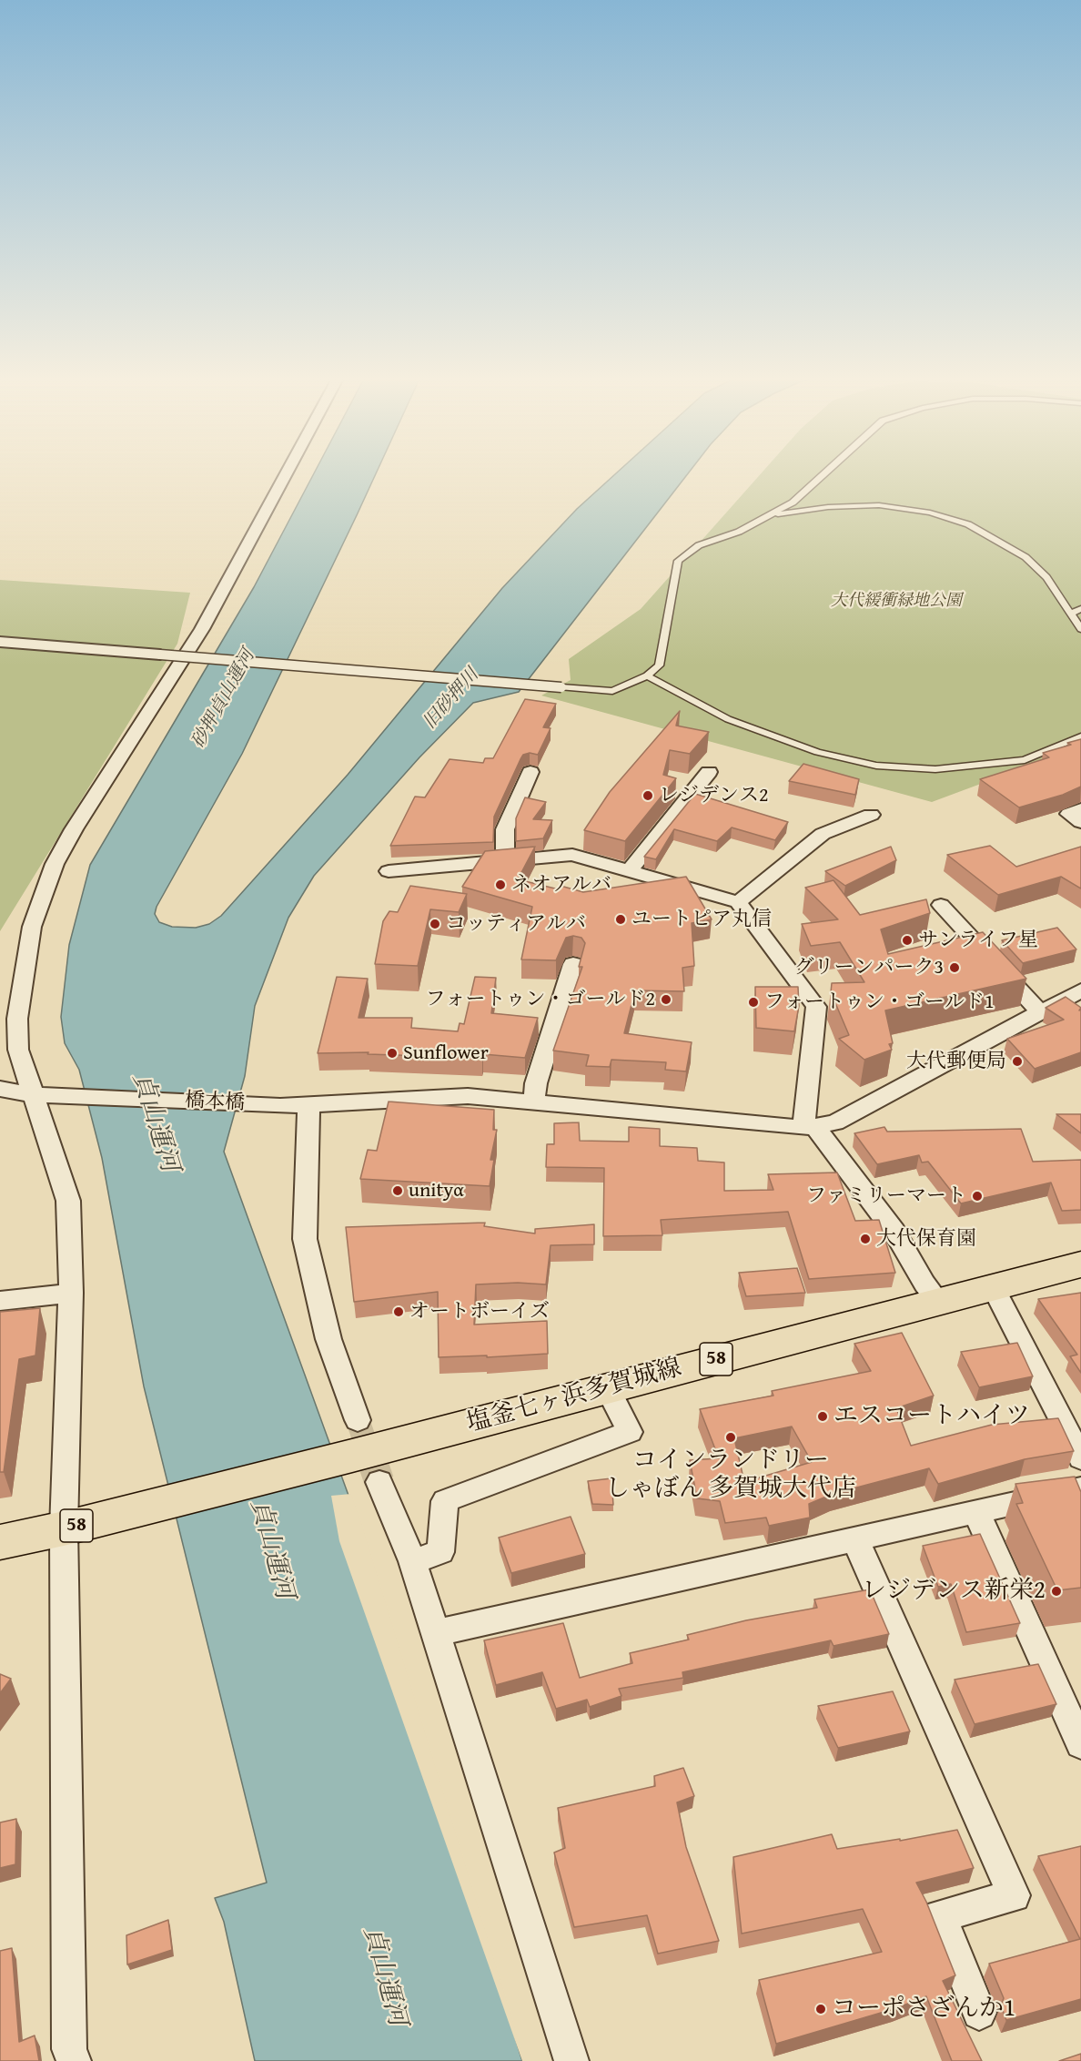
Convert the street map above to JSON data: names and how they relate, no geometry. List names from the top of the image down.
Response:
{
  "streets": {
    "main road": ["58", "塩釜七ヶ浜多賀城線"],
    "street": ["橋本橋"]
  },
  "crossings": [
    ["58", "塩釜七ヶ浜多賀城線"]
  ],
  "water": ["砂押貞山運河", "旧砂押川", "貞山運河"],
  "parks": ["大代緩衝緑地公園"],
  "places": [
    "レジデンス2",
    "ネオアルバ",
    "ユートピア丸信",
    "コッティアルバ",
    "サンライフ星",
    "グリーンパーク3",
    "フォートゥン・ゴールド2",
    "フォートゥン・ゴールド1",
    "Sunflower",
    "大代郵便局",
    "unityα",
    "ファミリーマート",
    "大代保育園",
    "オートボーイズ",
    "エスコートハイツ",
    "コインランドリー しゃぼん 多賀城大代店",
    "レジデンス新栄2",
    "コーポさざんか1"
  ]
}
